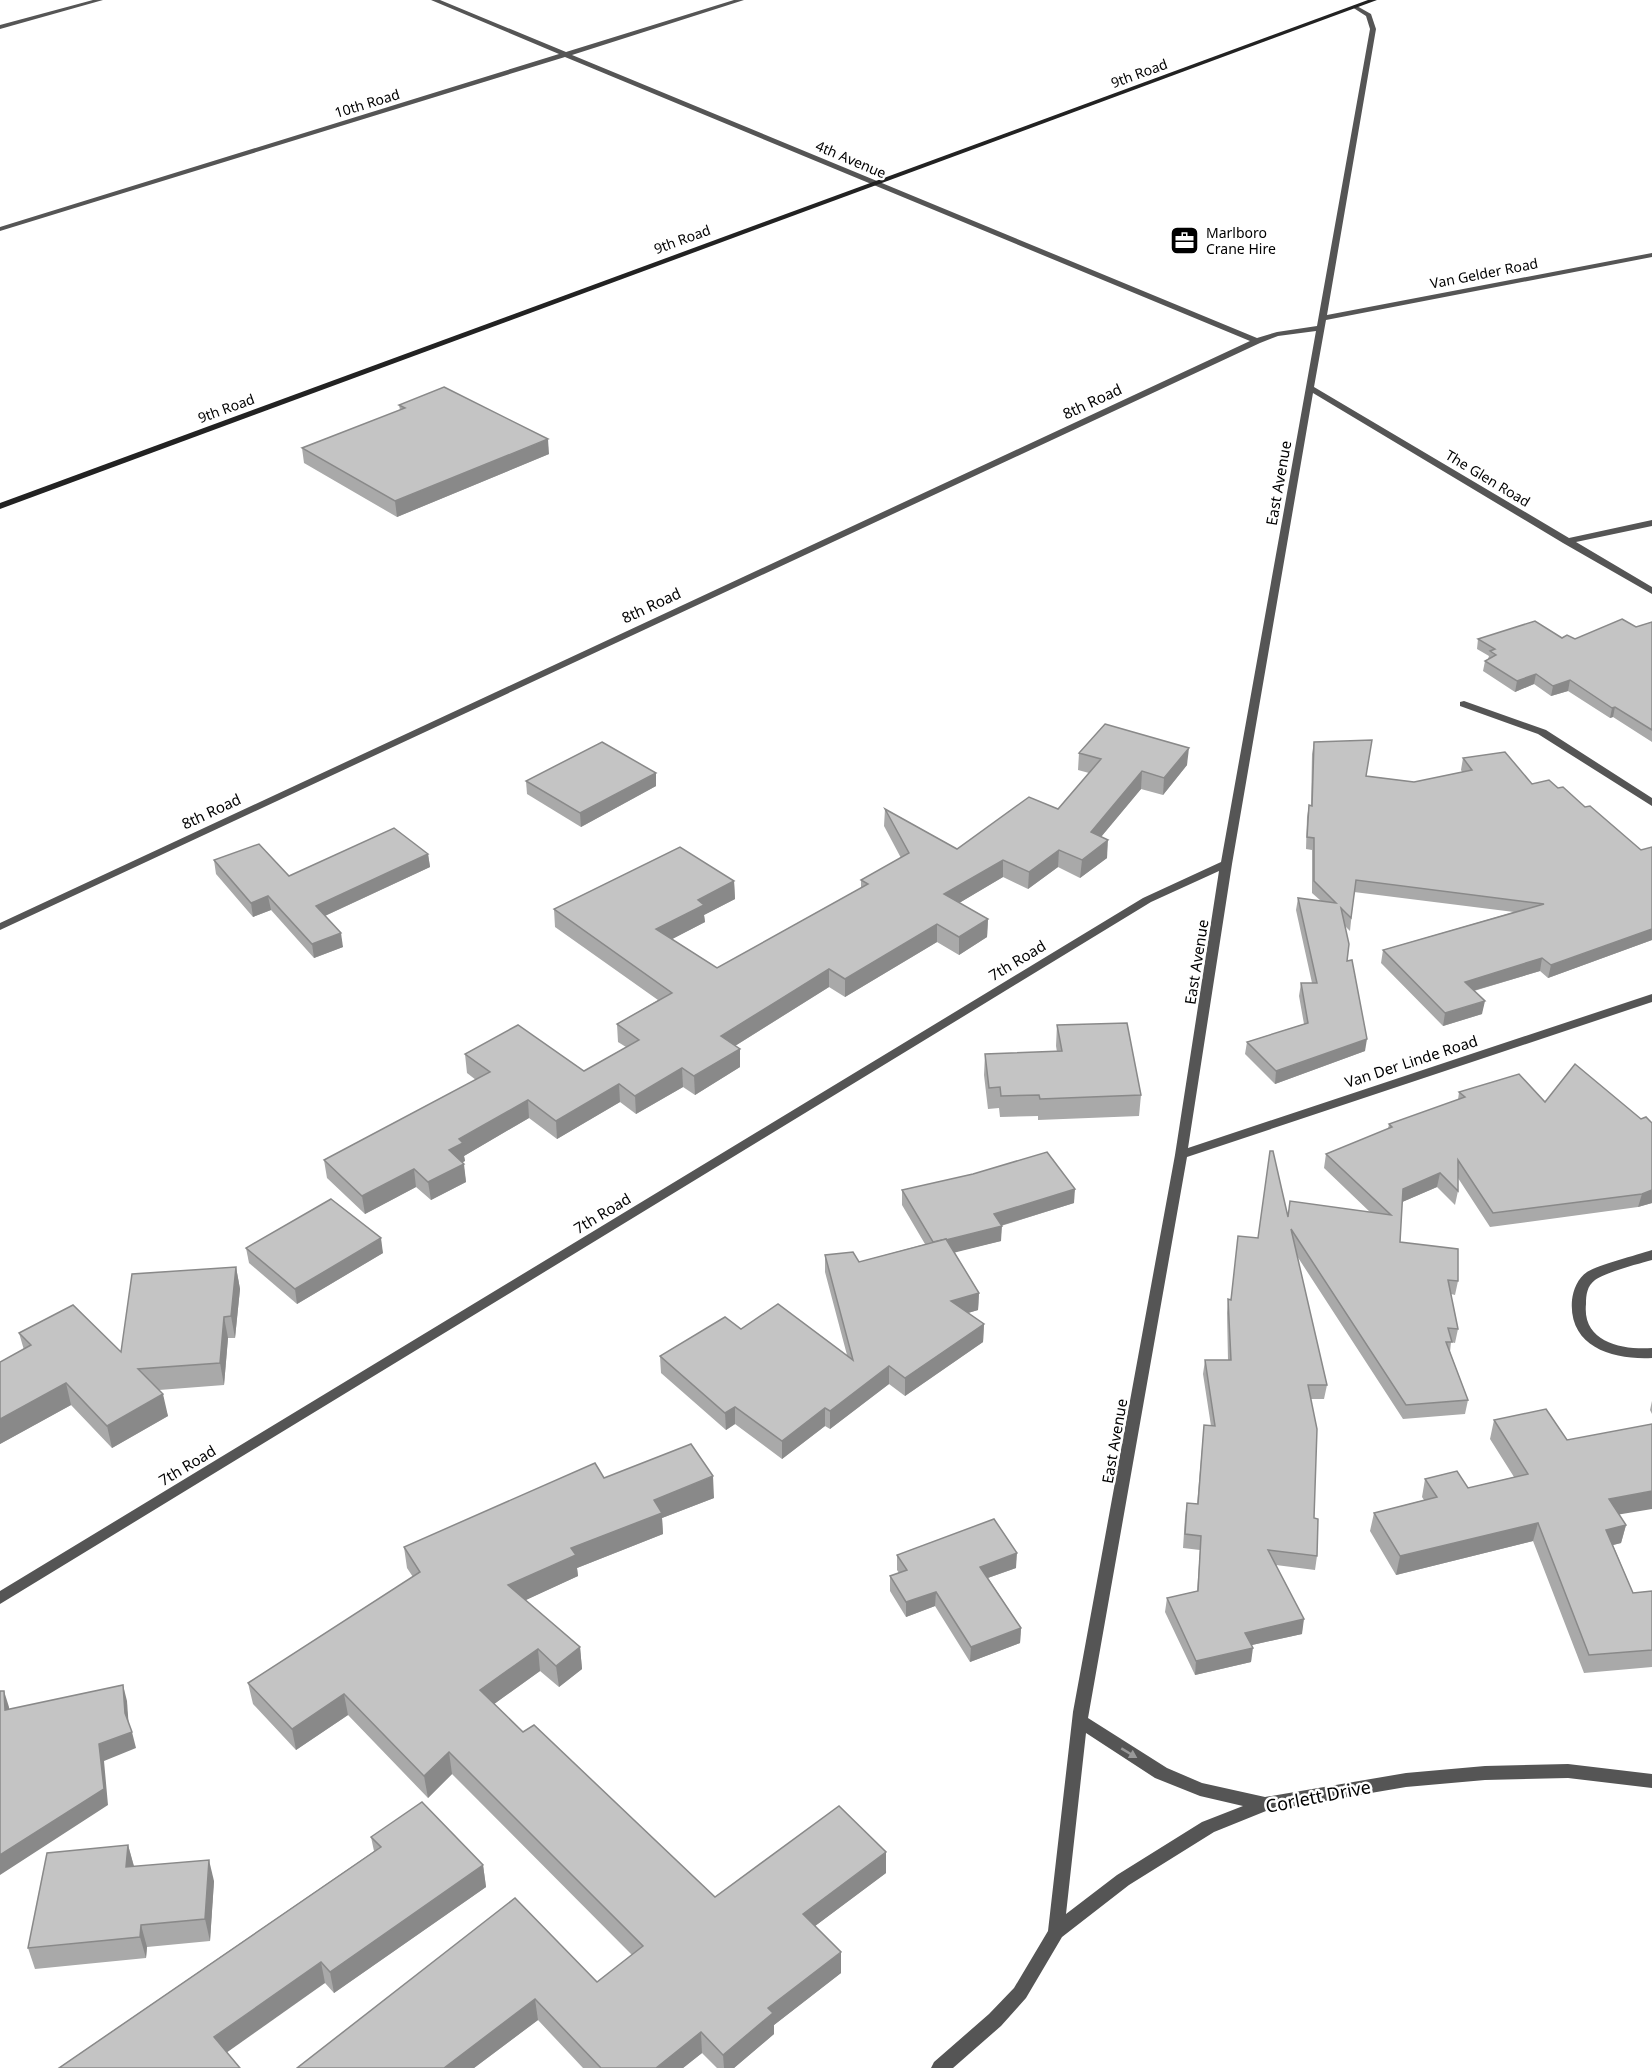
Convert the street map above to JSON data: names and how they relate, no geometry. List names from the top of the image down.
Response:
{
  "streets": {
    "main road": ["9th Road"],
    "street": [
      "10th Road",
      "4th Avenue",
      "Van Gelder Road",
      "8th Road",
      "The Glen Road",
      "East Avenue",
      "7th Road",
      "Van Der Linde Road",
      "Corlett Drive"
    ]
  },
  "crossings": [
    ["9th Road", "4th Avenue"],
    ["9th Road", "East Avenue"],
    ["10th Road", "4th Avenue"],
    ["4th Avenue", "8th Road"],
    ["Van Gelder Road", "8th Road"],
    ["Van Gelder Road", "East Avenue"],
    ["8th Road", "East Avenue"],
    ["The Glen Road", "East Avenue"],
    ["East Avenue", "7th Road"],
    ["East Avenue", "Van Der Linde Road"],
    ["East Avenue", "Corlett Drive"]
  ],
  "places": {
    "office": ["Marlboro Crane Hire"]
  }
}
